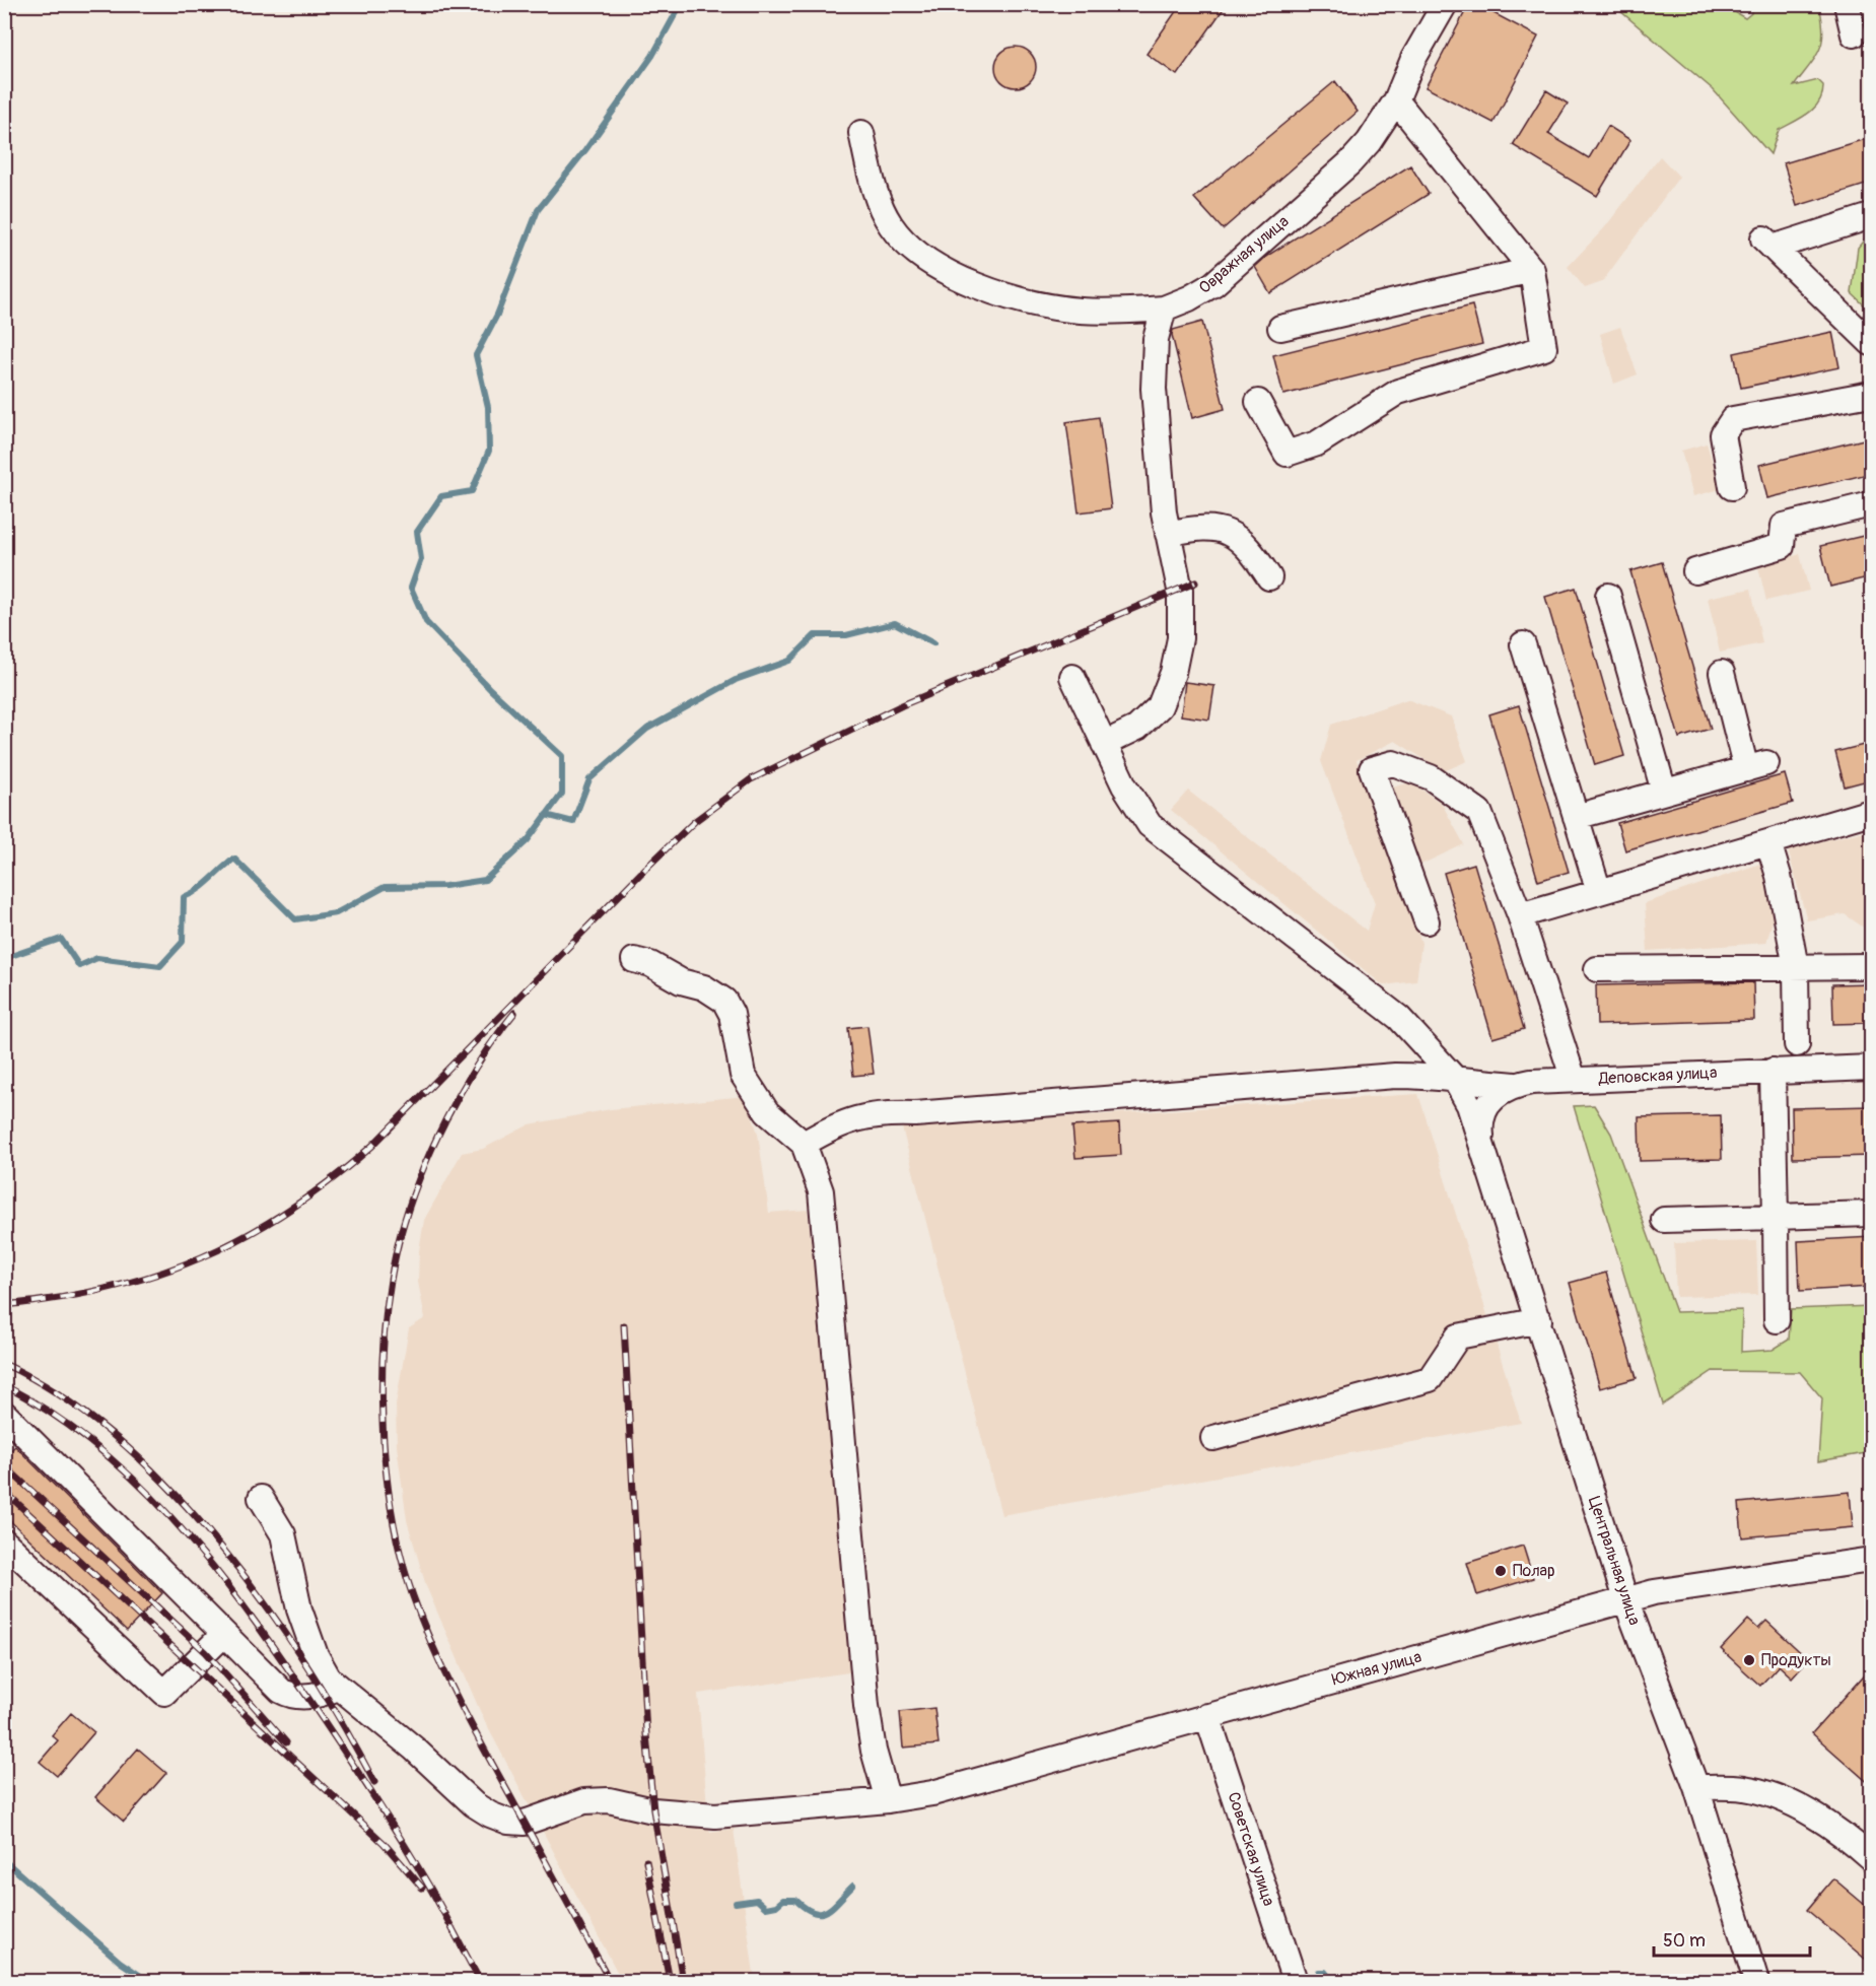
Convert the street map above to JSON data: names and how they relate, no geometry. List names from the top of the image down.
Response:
{
  "streets": {
    "street": [
      "Овражная улица",
      "Деповская улица",
      "Центральная улица",
      "Южная улица",
      "Советская улица"
    ]
  },
  "crossings": [
    ["Деповская улица", "Центральная улица"],
    ["Центральная улица", "Южная улица"],
    ["Южная улица", "Советская улица"]
  ],
  "places": ["Полар", "Продукты"],
  "scale_bar": "50 m"
}
